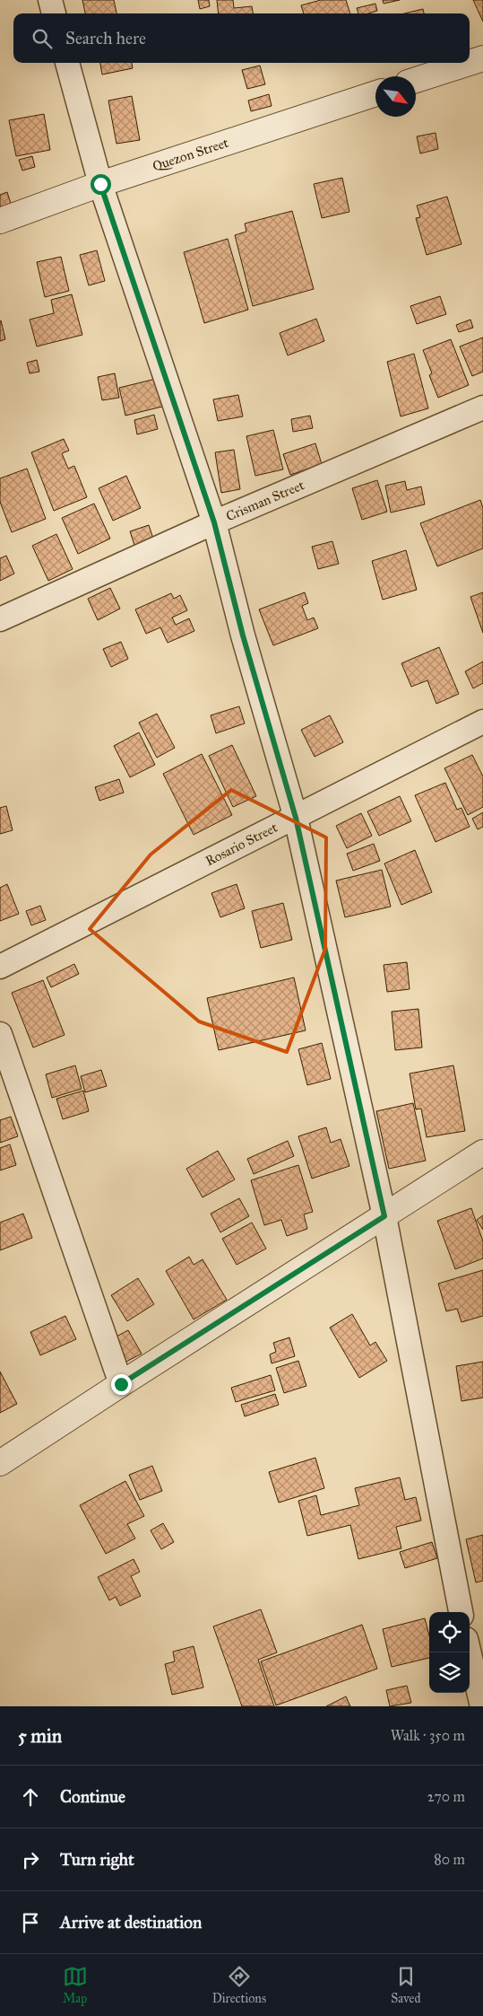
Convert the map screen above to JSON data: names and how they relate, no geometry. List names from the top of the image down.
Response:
{
  "streets": {
    "street": ["Quezon Street", "Crisman Street", "Rosario Street"]
  },
  "north": "bottom right",
  "page": {
    "search": "Search here",
    "heading": ["5 min", "Walk · 350 m"],
    "list": [
      ["Continue", "270 m"],
      ["Turn right", "80 m"],
      "Arrive at destination"
    ],
    "nav": ["Map", "Directions", "Saved"]
  }
}
